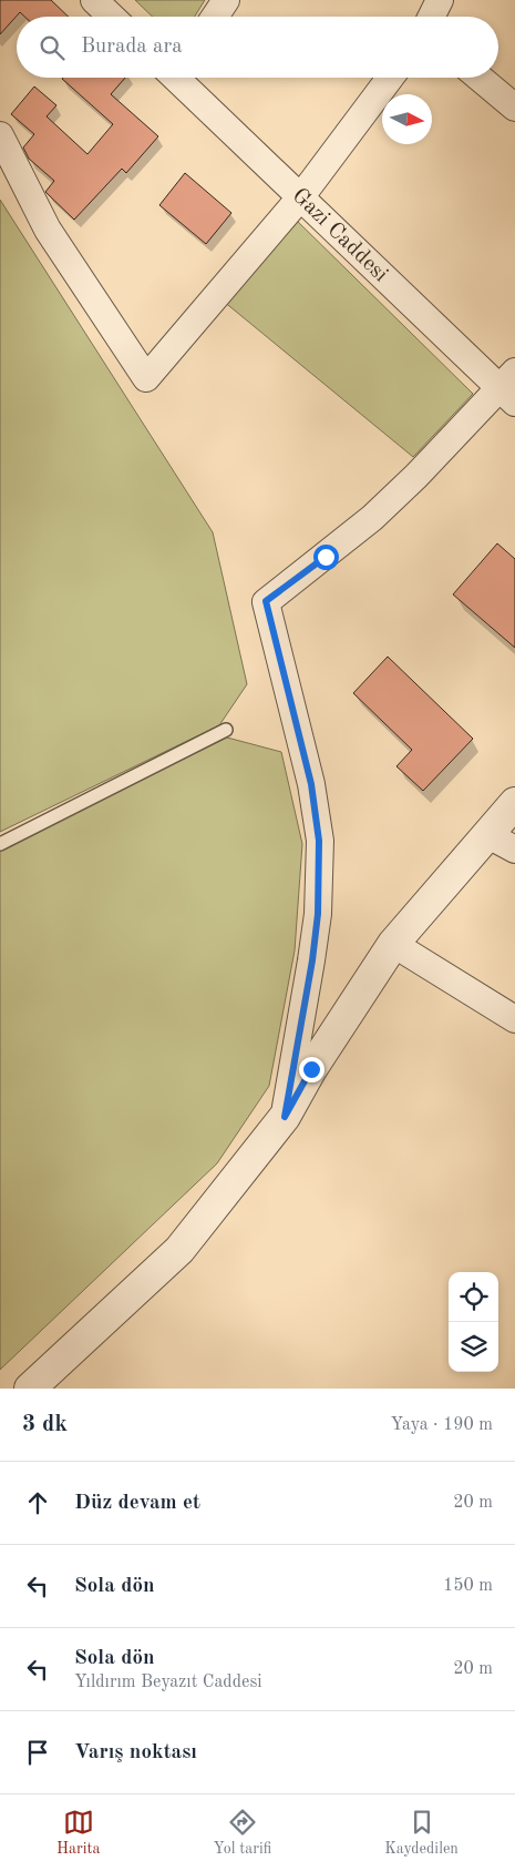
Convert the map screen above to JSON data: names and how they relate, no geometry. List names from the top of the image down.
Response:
{
  "streets": {
    "street": ["Gazi Caddesi"]
  },
  "north": "right",
  "page": {
    "search": "Burada ara",
    "heading": ["3 dk", "Yaya · 190 m"],
    "list": [
      ["Düz devam et", "20 m"],
      ["Sola dön", "150 m"],
      ["Sola dön", "Yıldırım Beyazıt Caddesi", "20 m"],
      "Varış noktası"
    ],
    "nav": ["Harita", "Yol tarifi", "Kaydedilen"]
  }
}
